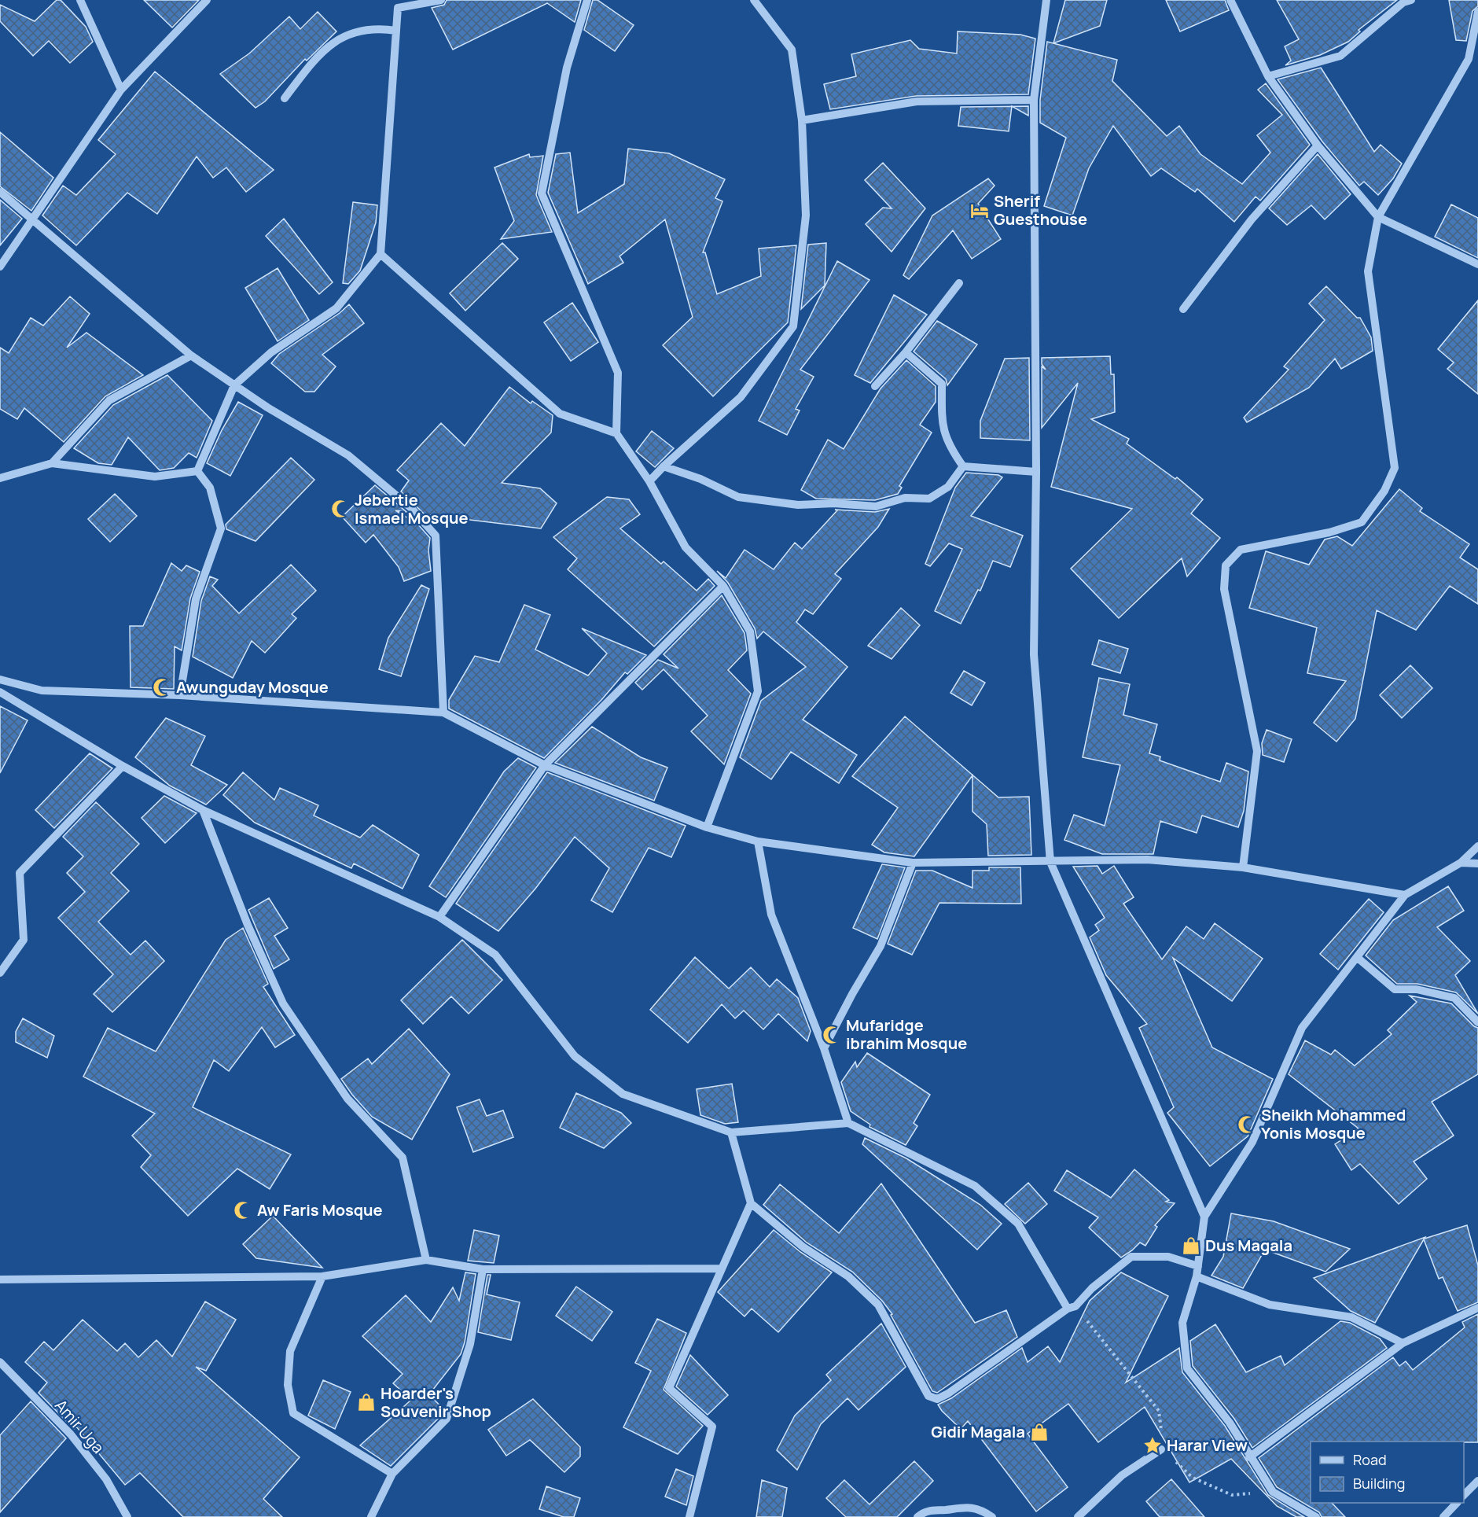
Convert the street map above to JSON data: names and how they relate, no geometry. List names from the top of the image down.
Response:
{
  "streets": {
    "street": ["Amir Uga"]
  },
  "places": {
    "hotel": ["Sherif Guesthouse"],
    "mosque": [
      "Jebertie Ismael Mosque",
      "Awunguday Mosque",
      "Mufaridge ibrahim Mosque",
      "Sheikh Mohammed Yonis Mosque",
      "Aw Faris Mosque"
    ],
    "shop": ["Dus Magala", "Hoarder's Souvenir Shop", "Gidir Magala"],
    "place": ["Harar View"]
  },
  "legend": ["Road", "Building"]
}
